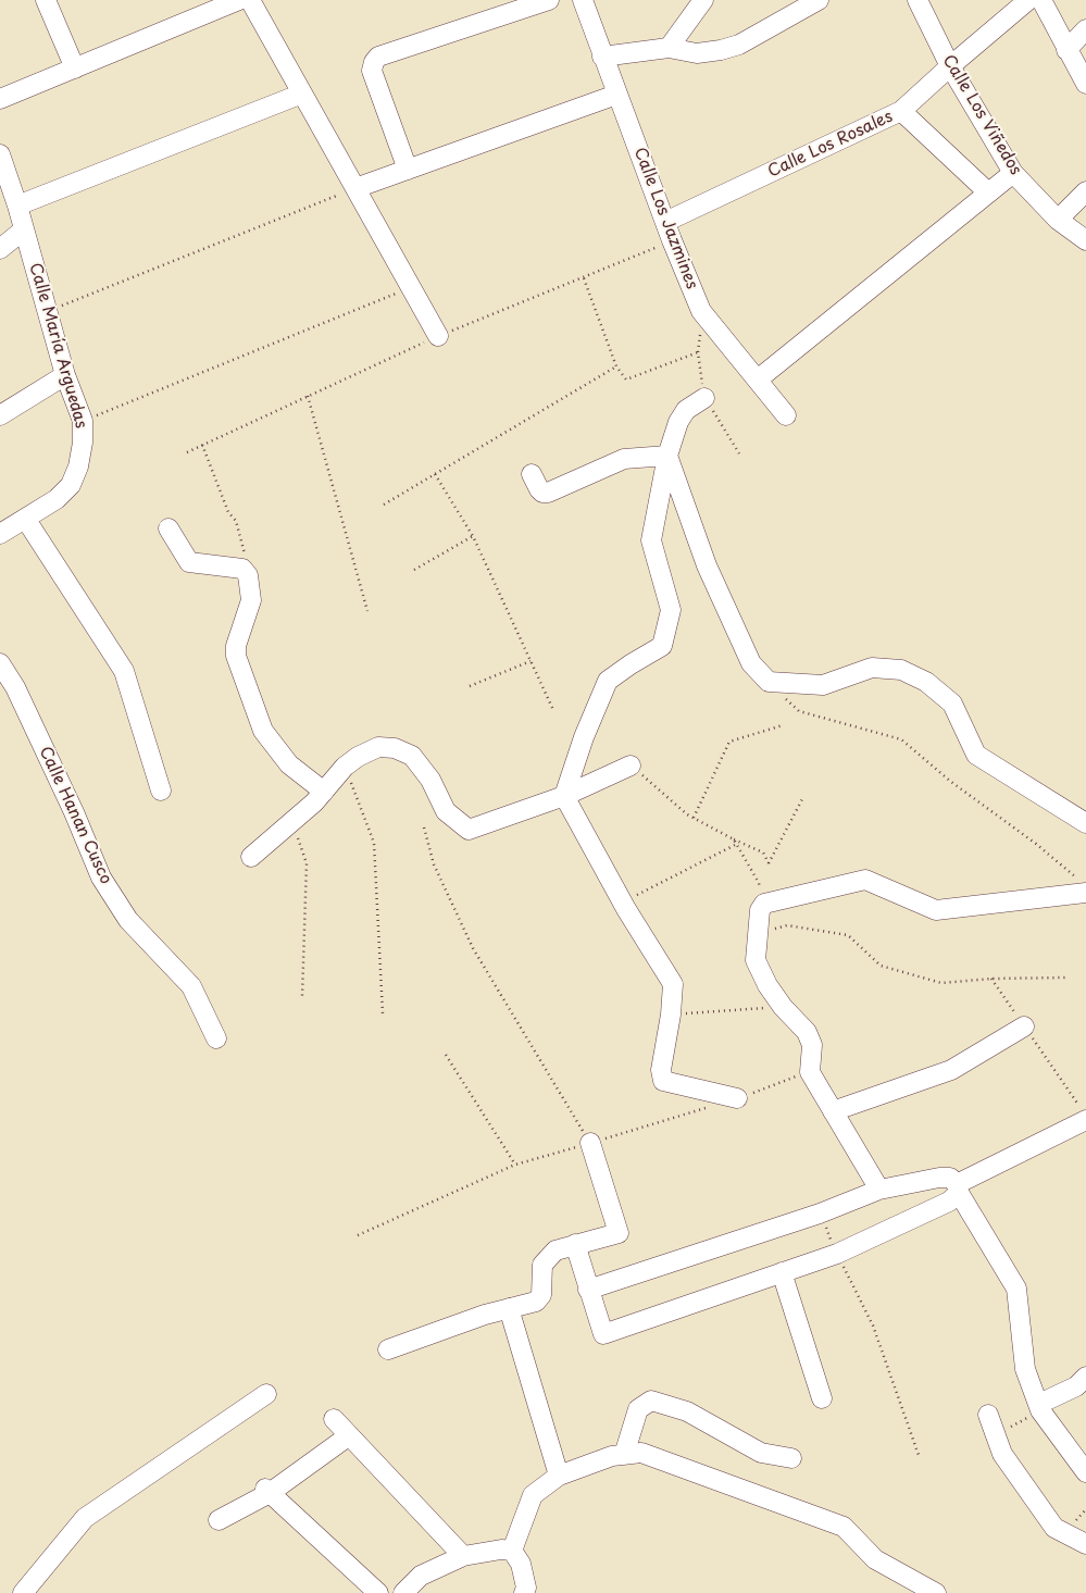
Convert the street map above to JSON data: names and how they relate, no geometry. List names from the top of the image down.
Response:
{
  "streets": {
    "street": [
      "Calle Los Viñedos",
      "Calle Los Rosales",
      "Calle Los Jazmines",
      "Calle María Arguedas",
      "Calle Hanan Cusco"
    ]
  },
  "crossings": [
    ["Calle Los Viñedos", "Calle Los Rosales"],
    ["Calle Los Rosales", "Calle Los Jazmines"]
  ]
}
